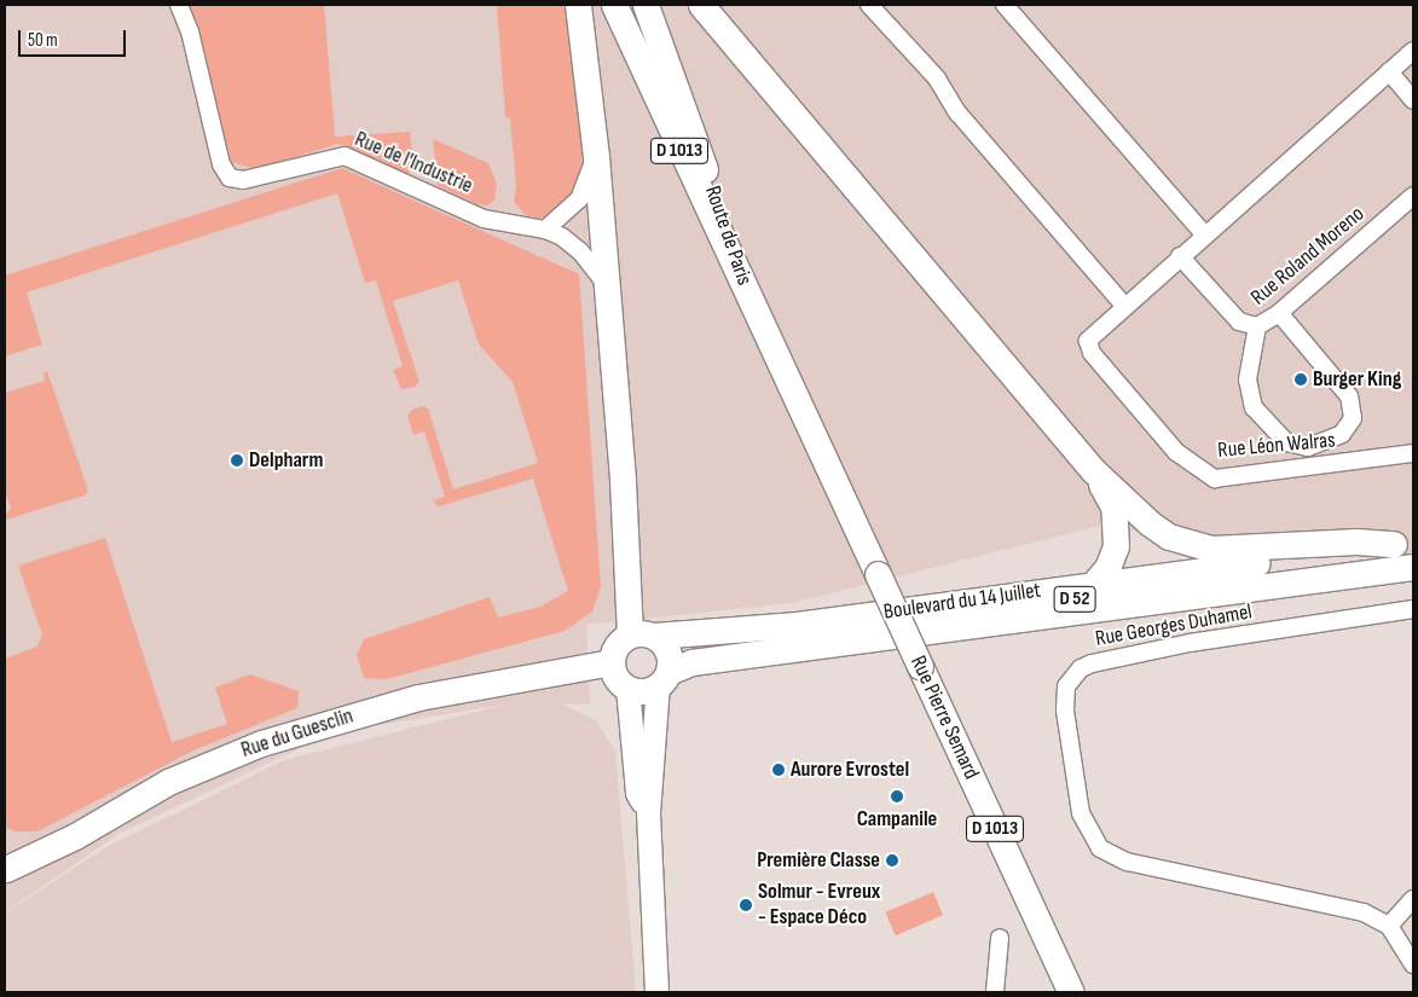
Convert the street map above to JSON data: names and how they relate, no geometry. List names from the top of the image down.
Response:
{
  "streets": {
    "main road": [
      "D 1013",
      "Route de Paris",
      "D 52",
      "Boulevard du 14 Juillet",
      "Rue Pierre Semard",
      "Rue du Guesclin"
    ],
    "street": [
      "Rue de l'Industrie",
      "Rue Roland Moreno",
      "Rue Léon Walras",
      "Rue Georges Duhamel"
    ]
  },
  "crossings": [
    ["Route de Paris", "Rue Pierre Semard"],
    ["D 52", "Boulevard du 14 Juillet"],
    ["Boulevard du 14 Juillet", "Rue du Guesclin"]
  ],
  "places": [
    "Burger King",
    "Delpharm",
    "Aurore Evrostel",
    "Campanile",
    "Première Classe",
    "Solmur - Evreux - Espace Déco"
  ],
  "scale_bar": "50 m"
}
